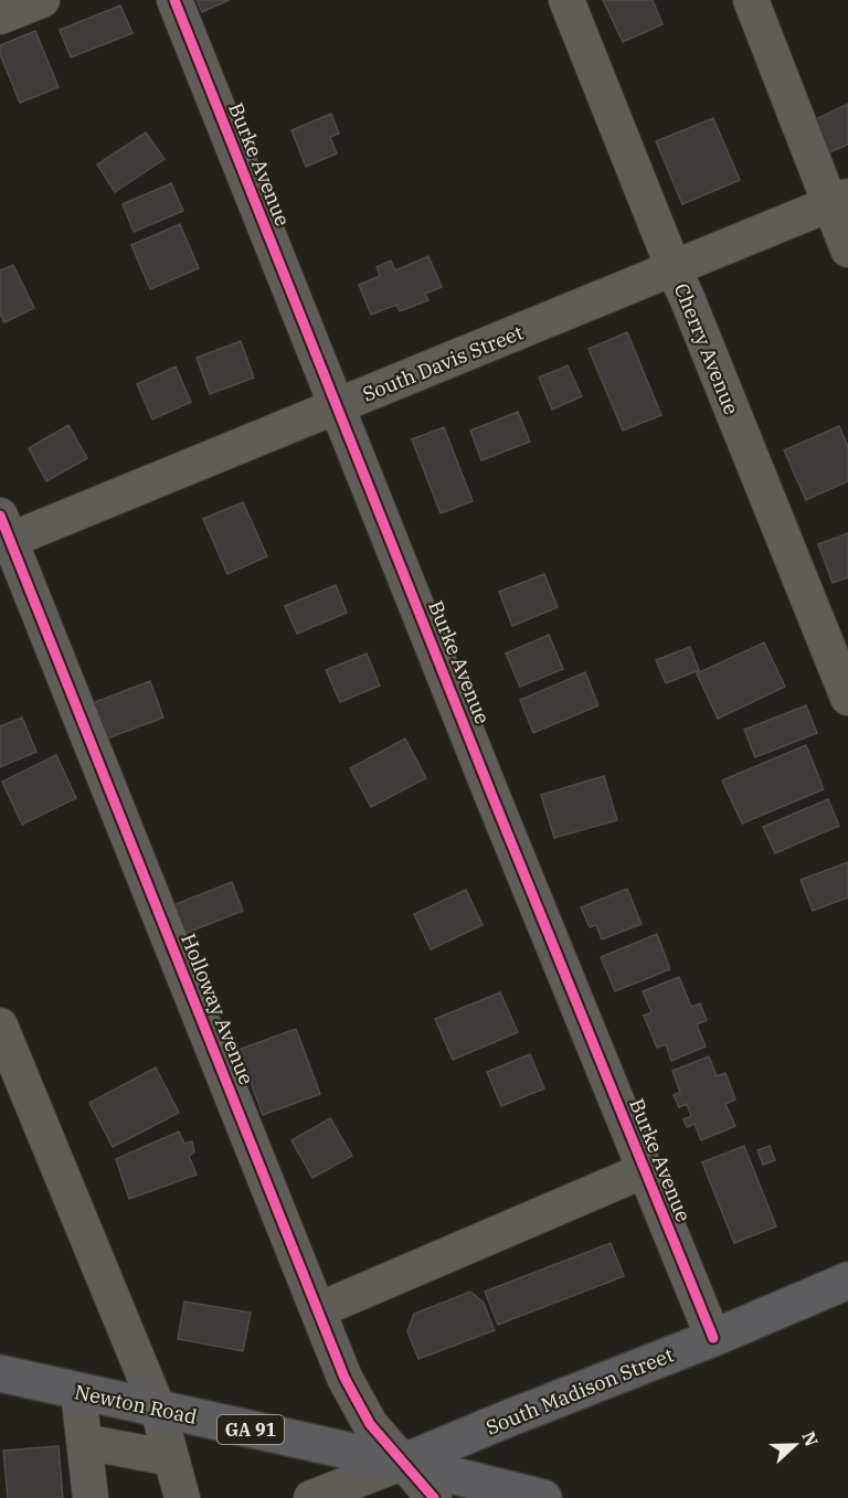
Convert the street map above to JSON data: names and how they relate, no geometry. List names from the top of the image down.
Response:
{
  "streets": {
    "main road": ["South Madison Street", "Newton Road", "GA 91"],
    "street": [
      "Burke Avenue",
      "Cherry Avenue",
      "South Davis Street",
      "Holloway Avenue"
    ]
  },
  "crossings": [
    ["Burke Avenue", "South Davis Street"],
    ["Burke Avenue", "South Madison Street"],
    ["Cherry Avenue", "South Davis Street"],
    ["South Davis Street", "Holloway Avenue"],
    ["Holloway Avenue", "South Madison Street"],
    ["Holloway Avenue", "Newton Road"],
    ["South Madison Street", "Newton Road"]
  ],
  "north": "right"
}
